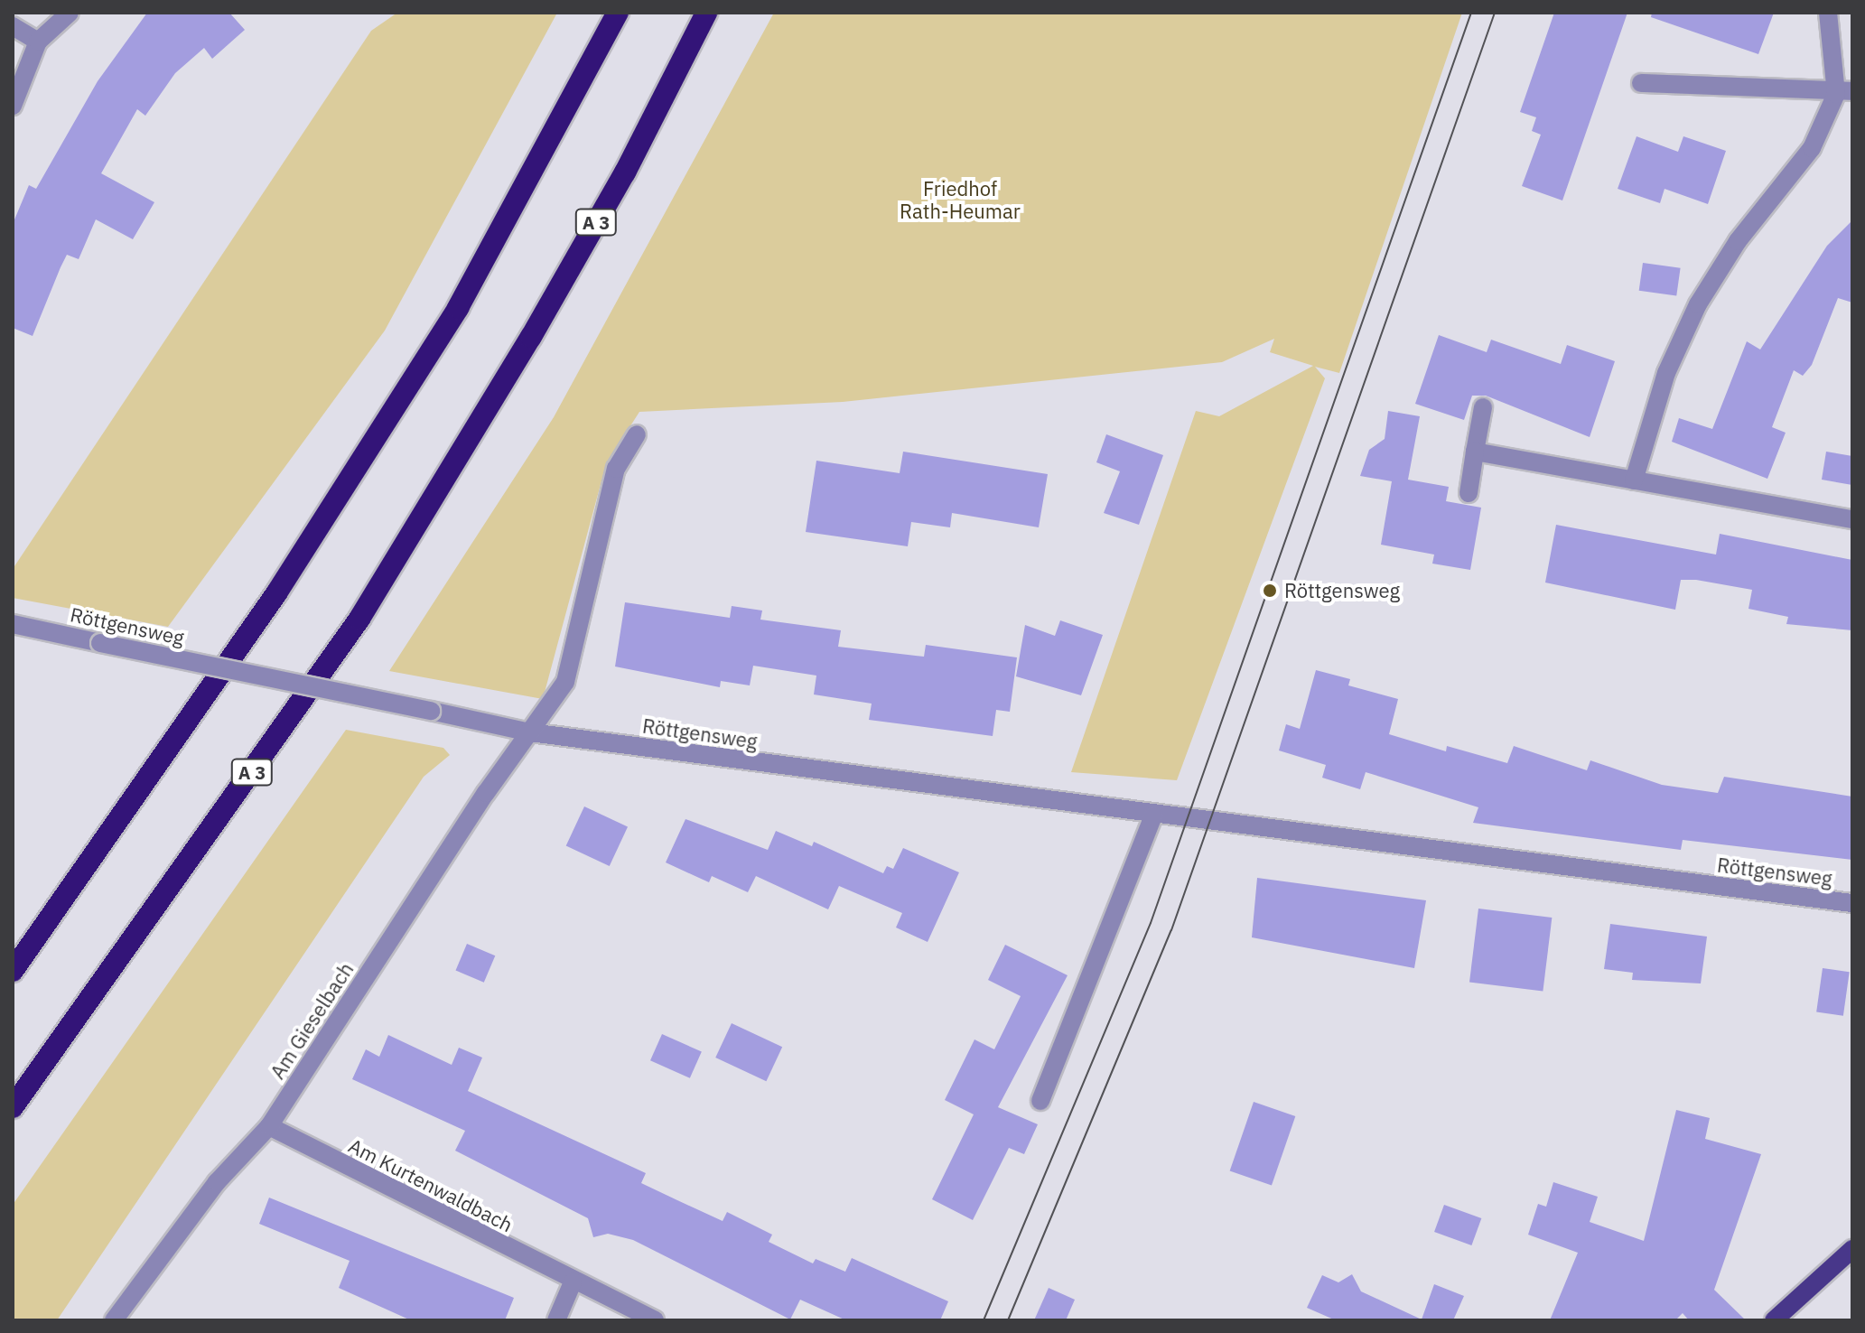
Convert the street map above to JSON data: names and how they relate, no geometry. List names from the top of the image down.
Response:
{
  "streets": {
    "highway": ["A 3"],
    "street": ["Röttgensweg", "Am Gieselbach", "Am Kurtenwaldbach"]
  },
  "crossings": [
    ["Röttgensweg", "Am Gieselbach"],
    ["Am Gieselbach", "Am Kurtenwaldbach"]
  ],
  "parks": ["Friedhof Rath-Heumar"],
  "places": ["Röttgensweg"]
}
